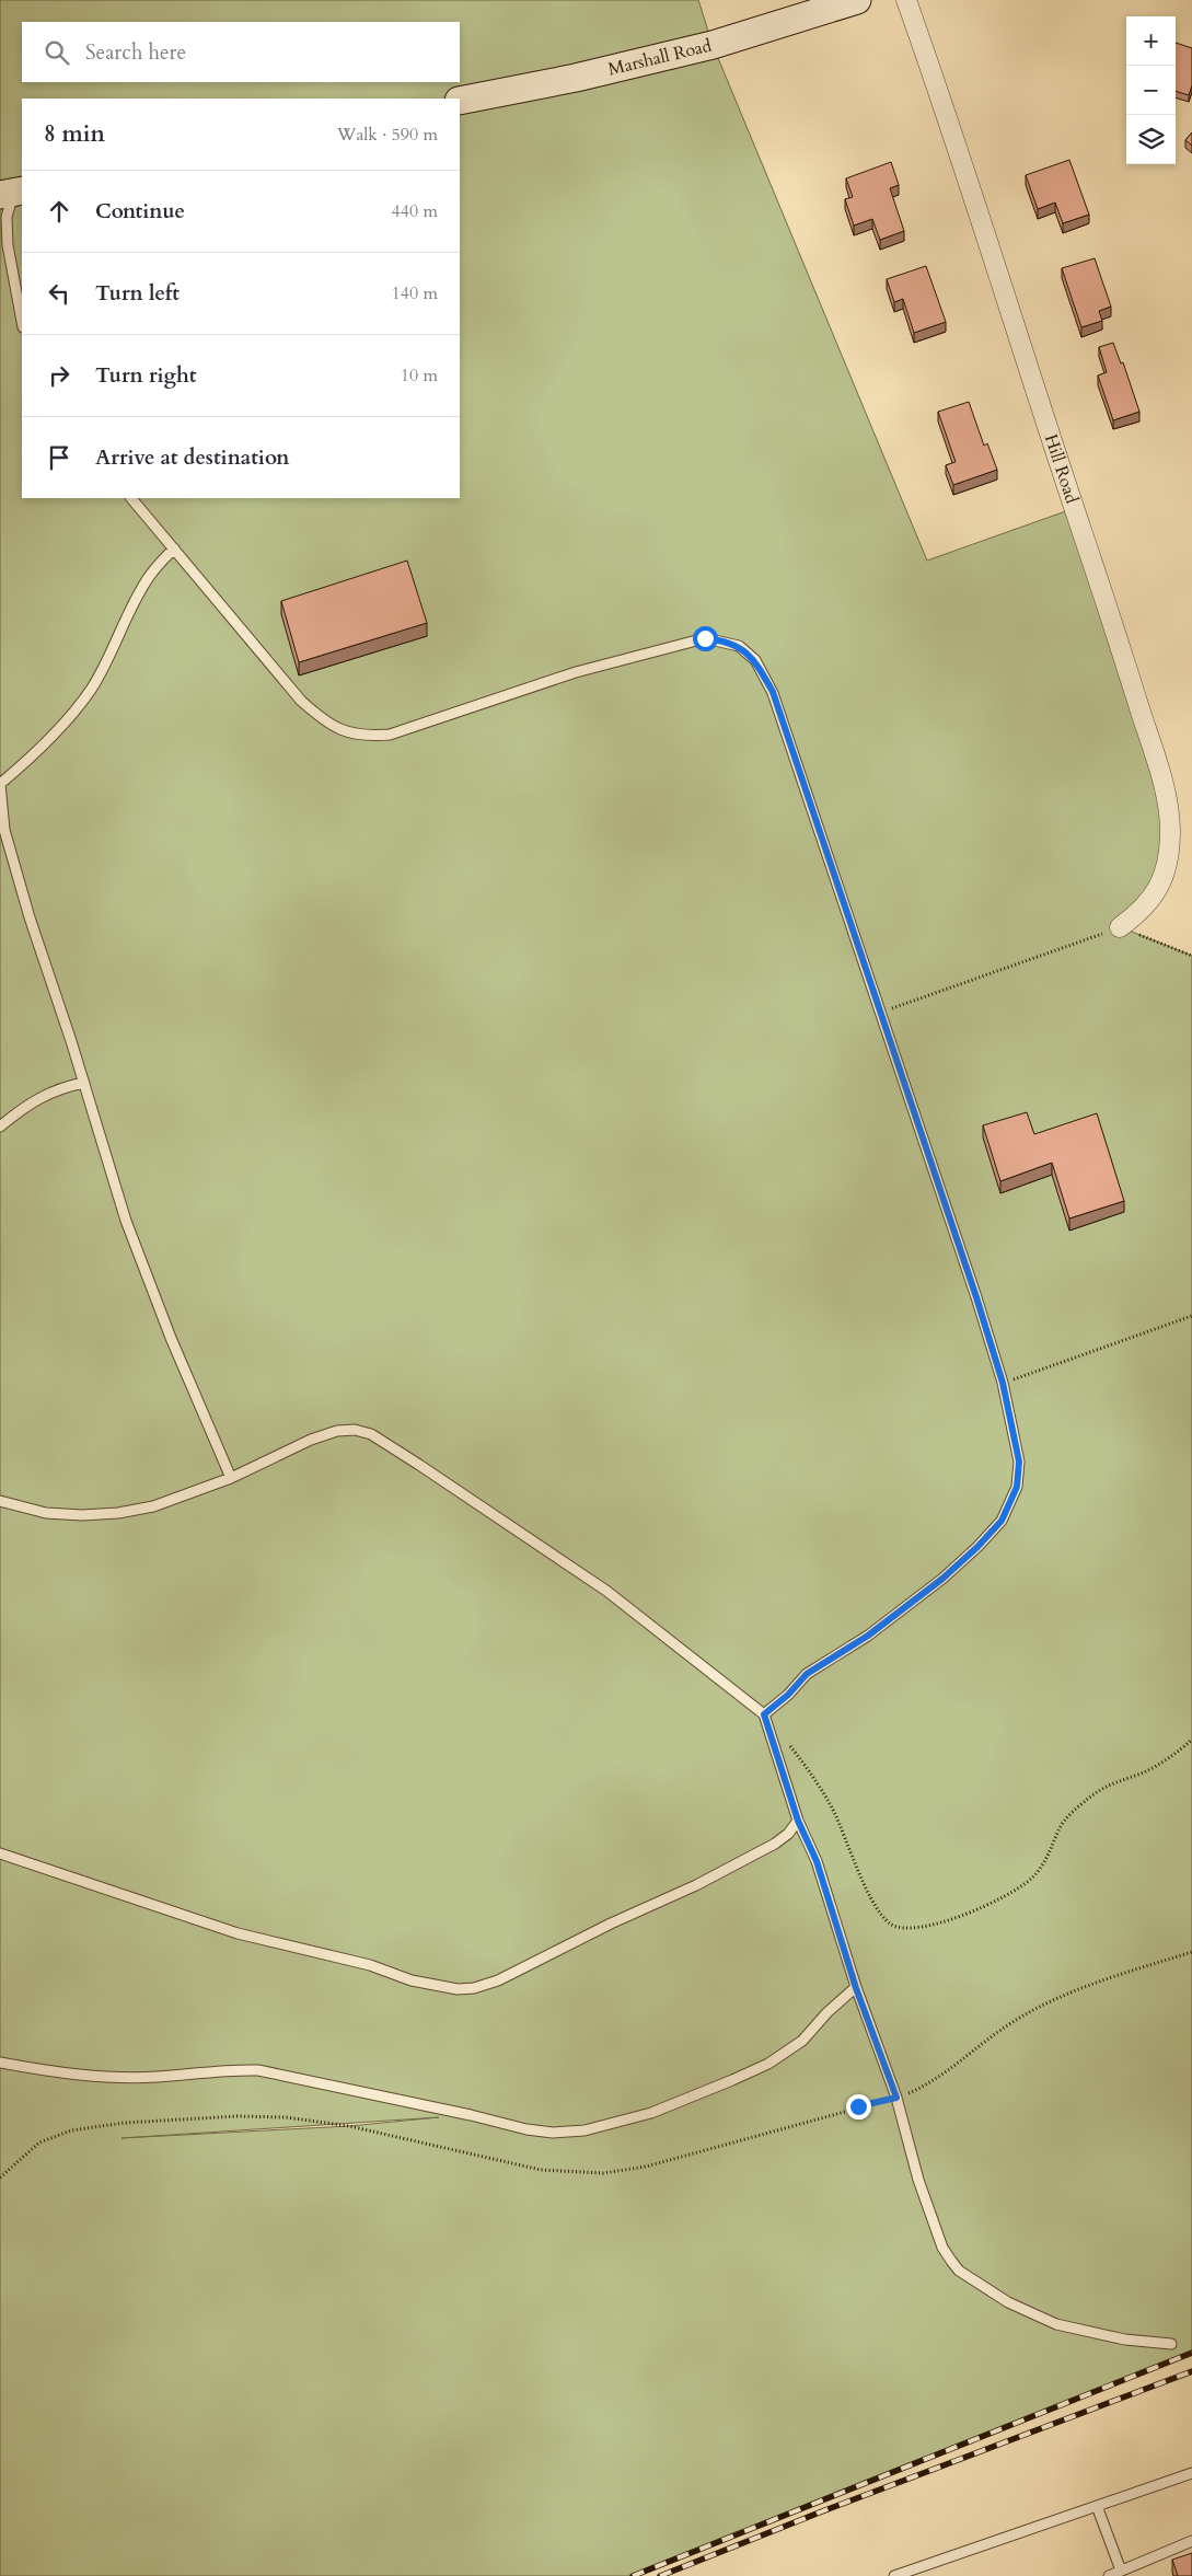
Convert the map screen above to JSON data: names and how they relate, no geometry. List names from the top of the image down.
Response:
{
  "streets": {
    "main road": ["Marshall Road"],
    "street": ["Hill Road"]
  },
  "page": {
    "map_buttons": ["+", "−"],
    "search": "Search here",
    "heading": ["8 min", "Walk · 590 m"],
    "list": [
      ["Continue", "440 m"],
      ["Turn left", "140 m"],
      ["Turn right", "10 m"],
      "Arrive at destination"
    ]
  }
}
